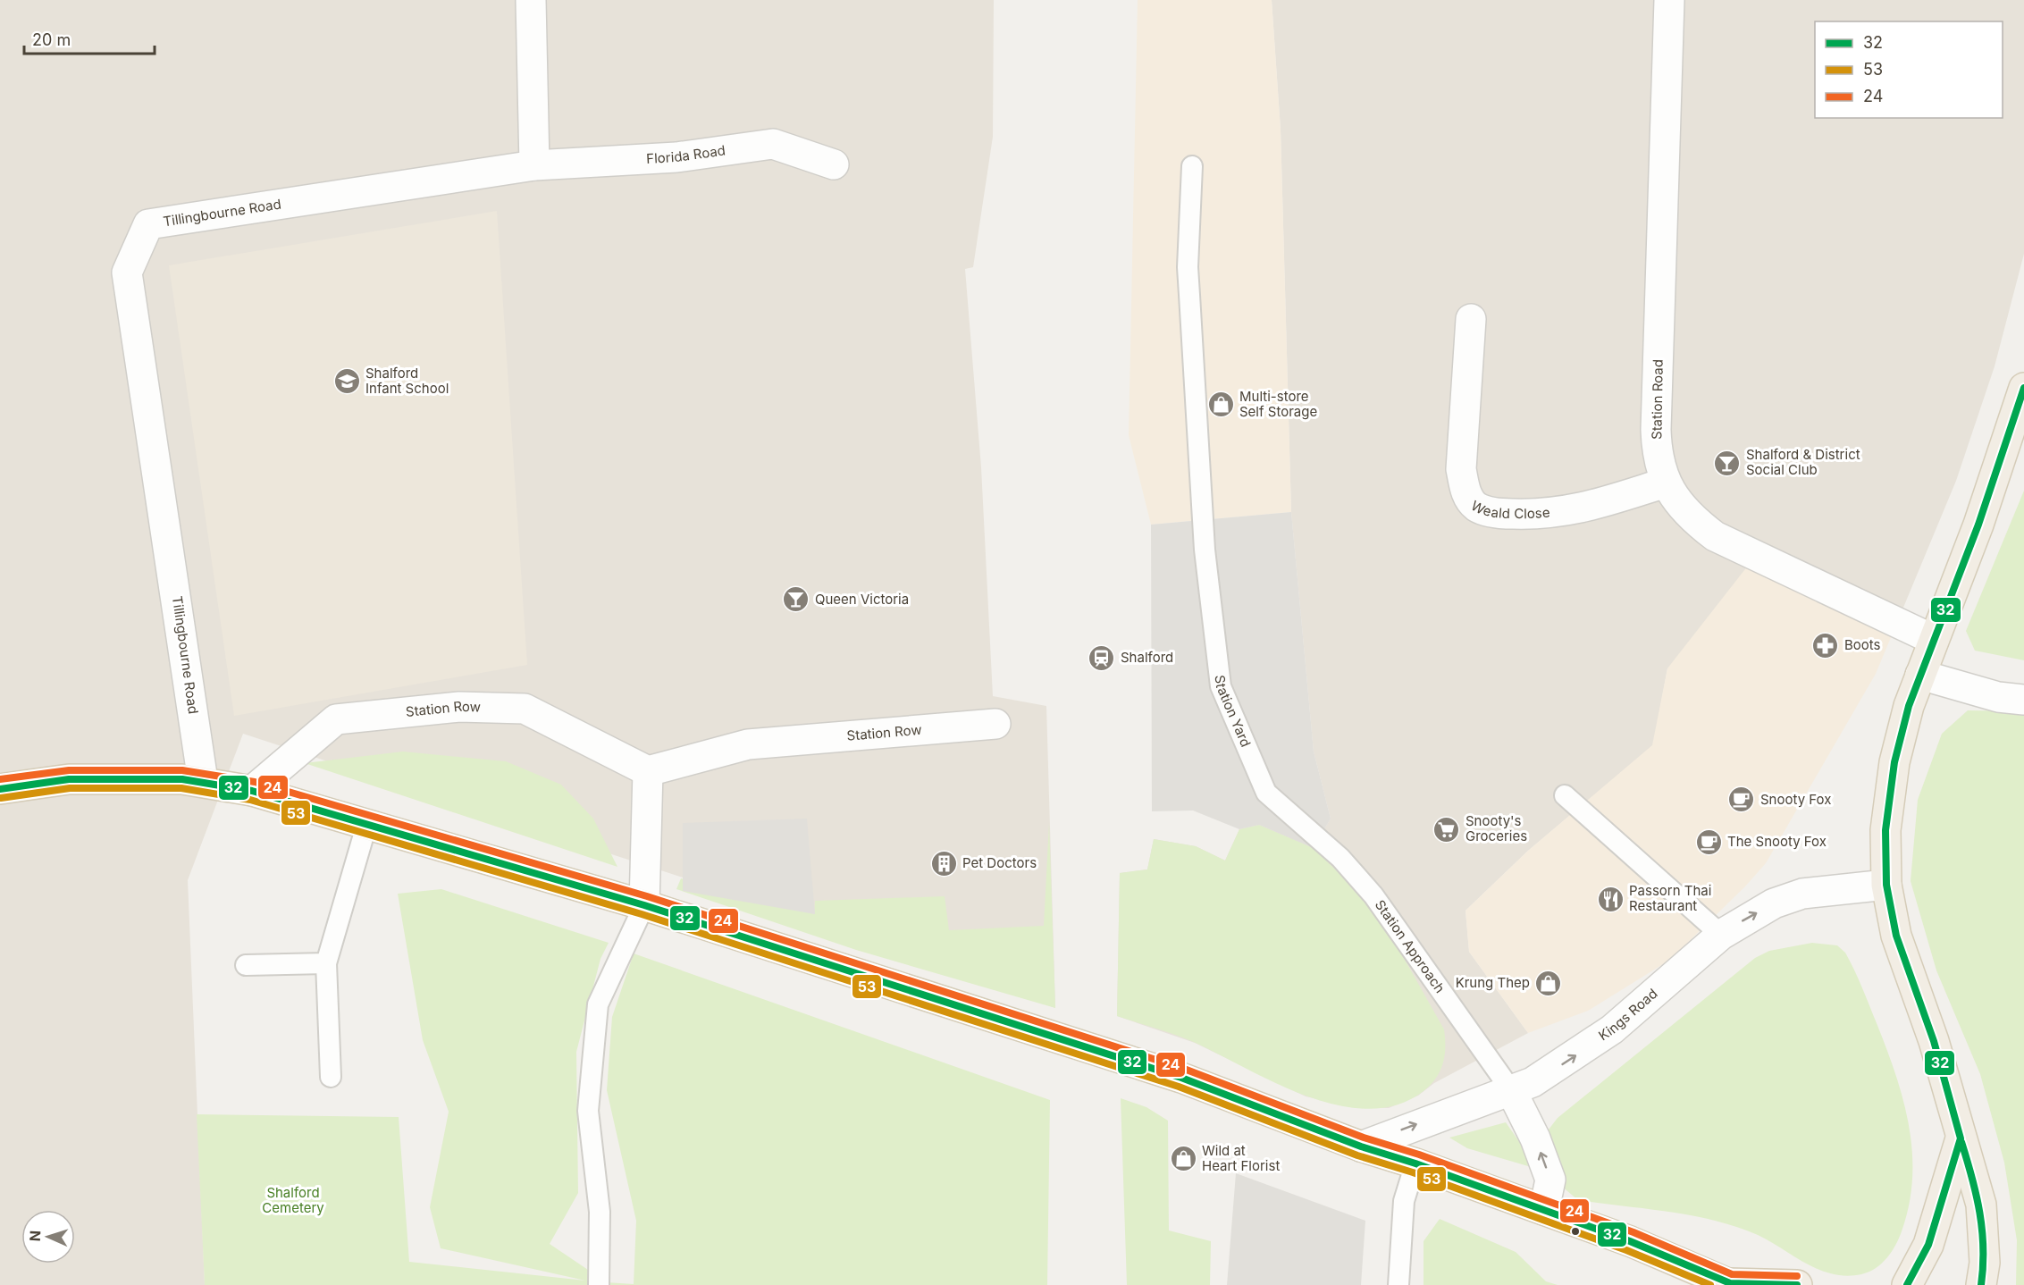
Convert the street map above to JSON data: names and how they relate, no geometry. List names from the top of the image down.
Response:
{
  "streets": {
    "street": [
      "Florida Road",
      "Tillingbourne Road",
      "Station Road",
      "Weald Close",
      "Station Row",
      "Kings Road"
    ],
    "lane": ["Station Yard", "Station Approach"]
  },
  "crossings": [
    ["Florida Road", "Tillingbourne Road"],
    ["Station Road", "Weald Close"],
    ["Station Yard", "Station Approach"],
    ["Station Approach", "Kings Road"]
  ],
  "one_way": ["Kings Road"],
  "parks": ["Shalford Cemetery"],
  "places": {
    "school or university": ["Shalford Infant School"],
    "shop": ["Multi-store Self Storage", "Krung Thep", "Wild at Heart Florist"],
    "bar": ["Shalford & District Social Club", "Queen Victoria"],
    "pharmacy": ["Boots"],
    "station": ["Shalford"],
    "cafe": ["Snooty Fox", "The Snooty Fox"],
    "supermarket": ["Snooty's Groceries"],
    "building": ["Pet Doctors"],
    "restaurant": ["Passorn Thai Restaurant"]
  },
  "lines": ["transit line 32", "transit line 24", "transit line 53"],
  "legend": ["32", "53", "24"],
  "scale_bar": "20 m",
  "north": "left"
}
